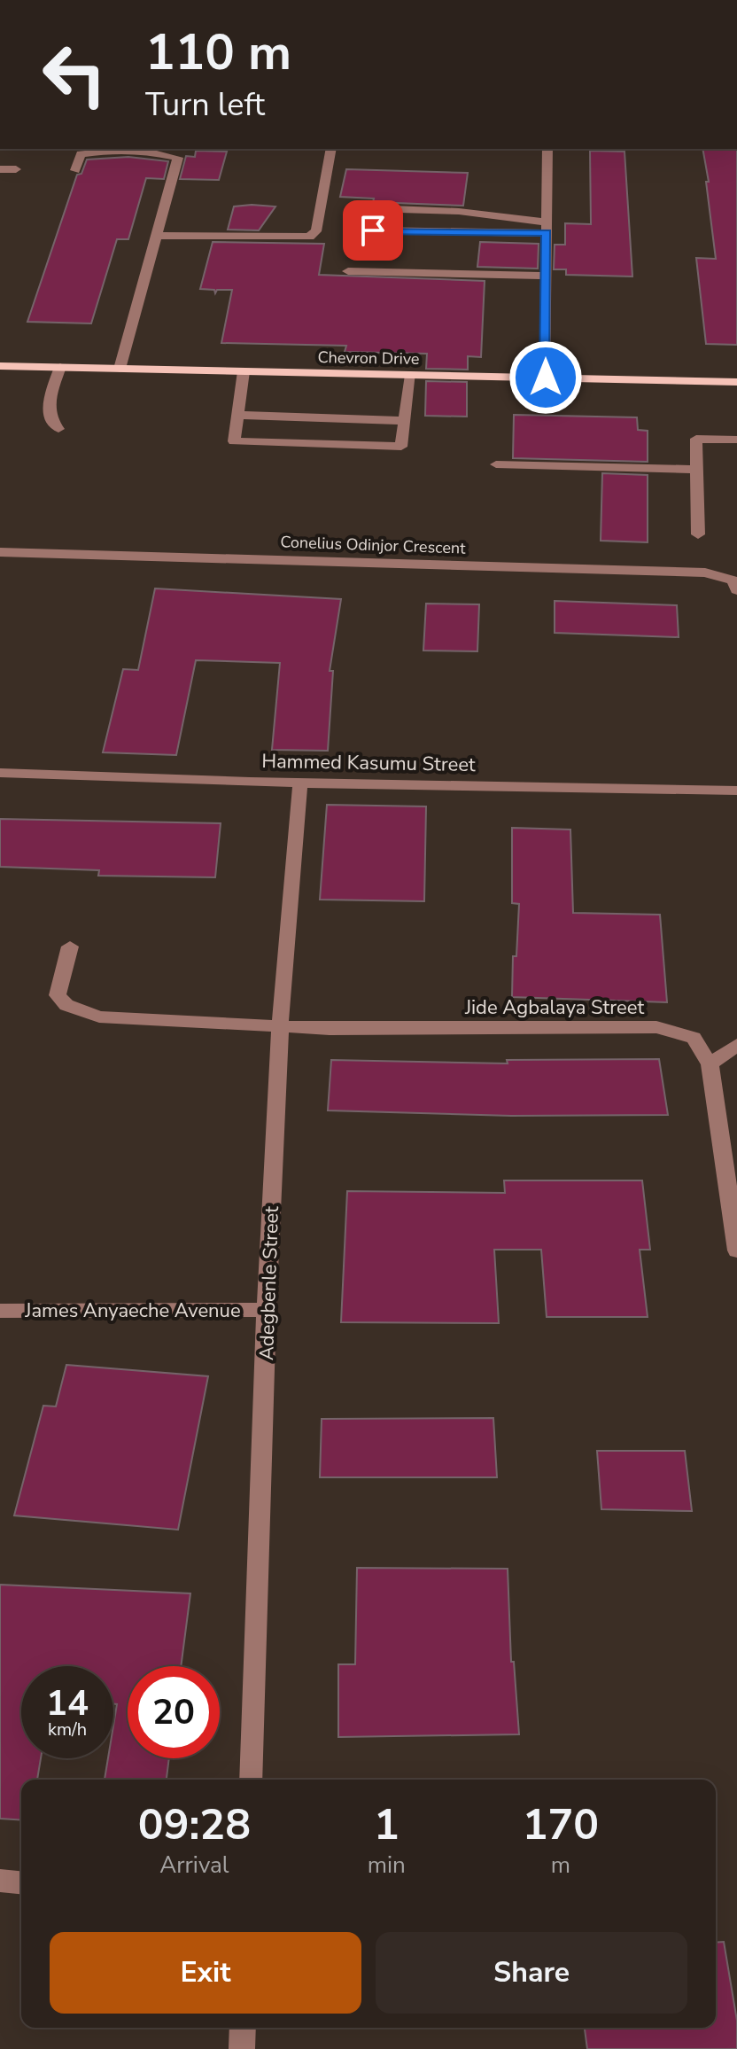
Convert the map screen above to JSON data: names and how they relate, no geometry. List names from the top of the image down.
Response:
{
  "streets": {
    "main road": ["Chevron Drive"],
    "street": [
      "Conelius Odinjor Crescent",
      "Hammed Kasumu Street",
      "Jide Agbalaya Street",
      "Adegbenle Street",
      "James Anyaeche Avenue"
    ]
  },
  "crossings": [
    ["Hammed Kasumu Street", "Adegbenle Street"],
    ["Jide Agbalaya Street", "Adegbenle Street"],
    ["Adegbenle Street", "James Anyaeche Avenue"]
  ],
  "page": {
    "turn": ["110 m", "Turn left"],
    "speed": "14 km/h",
    "limit": "20",
    "eta": [
      "09:28",
      "Arrival",
      "1",
      "min",
      "170",
      "m"
    ],
    "buttons": ["Exit", "Share"]
  }
}
